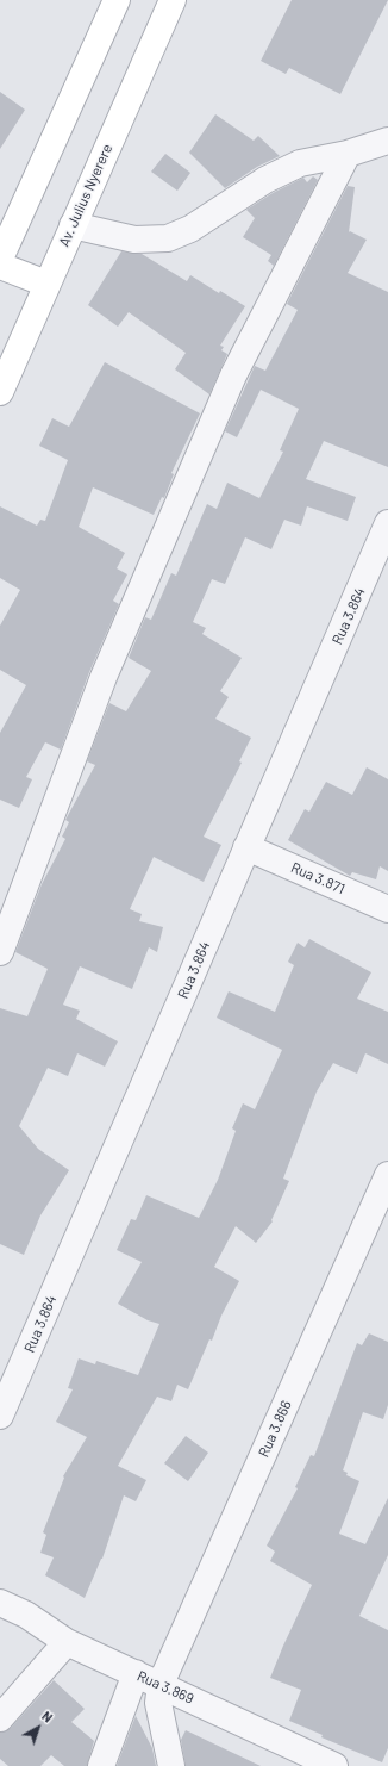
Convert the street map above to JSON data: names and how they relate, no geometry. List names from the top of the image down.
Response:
{
  "streets": {
    "main road": ["Av. Julius Nyerere"],
    "street": [
      "Rua 3.864",
      "Rua 3.871",
      "Rua 3.866",
      "Rua 3.869"
    ]
  },
  "crossings": [
    ["Rua 3.864", "Rua 3.871"],
    ["Rua 3.866", "Rua 3.869"]
  ],
  "north": "top right"
}
